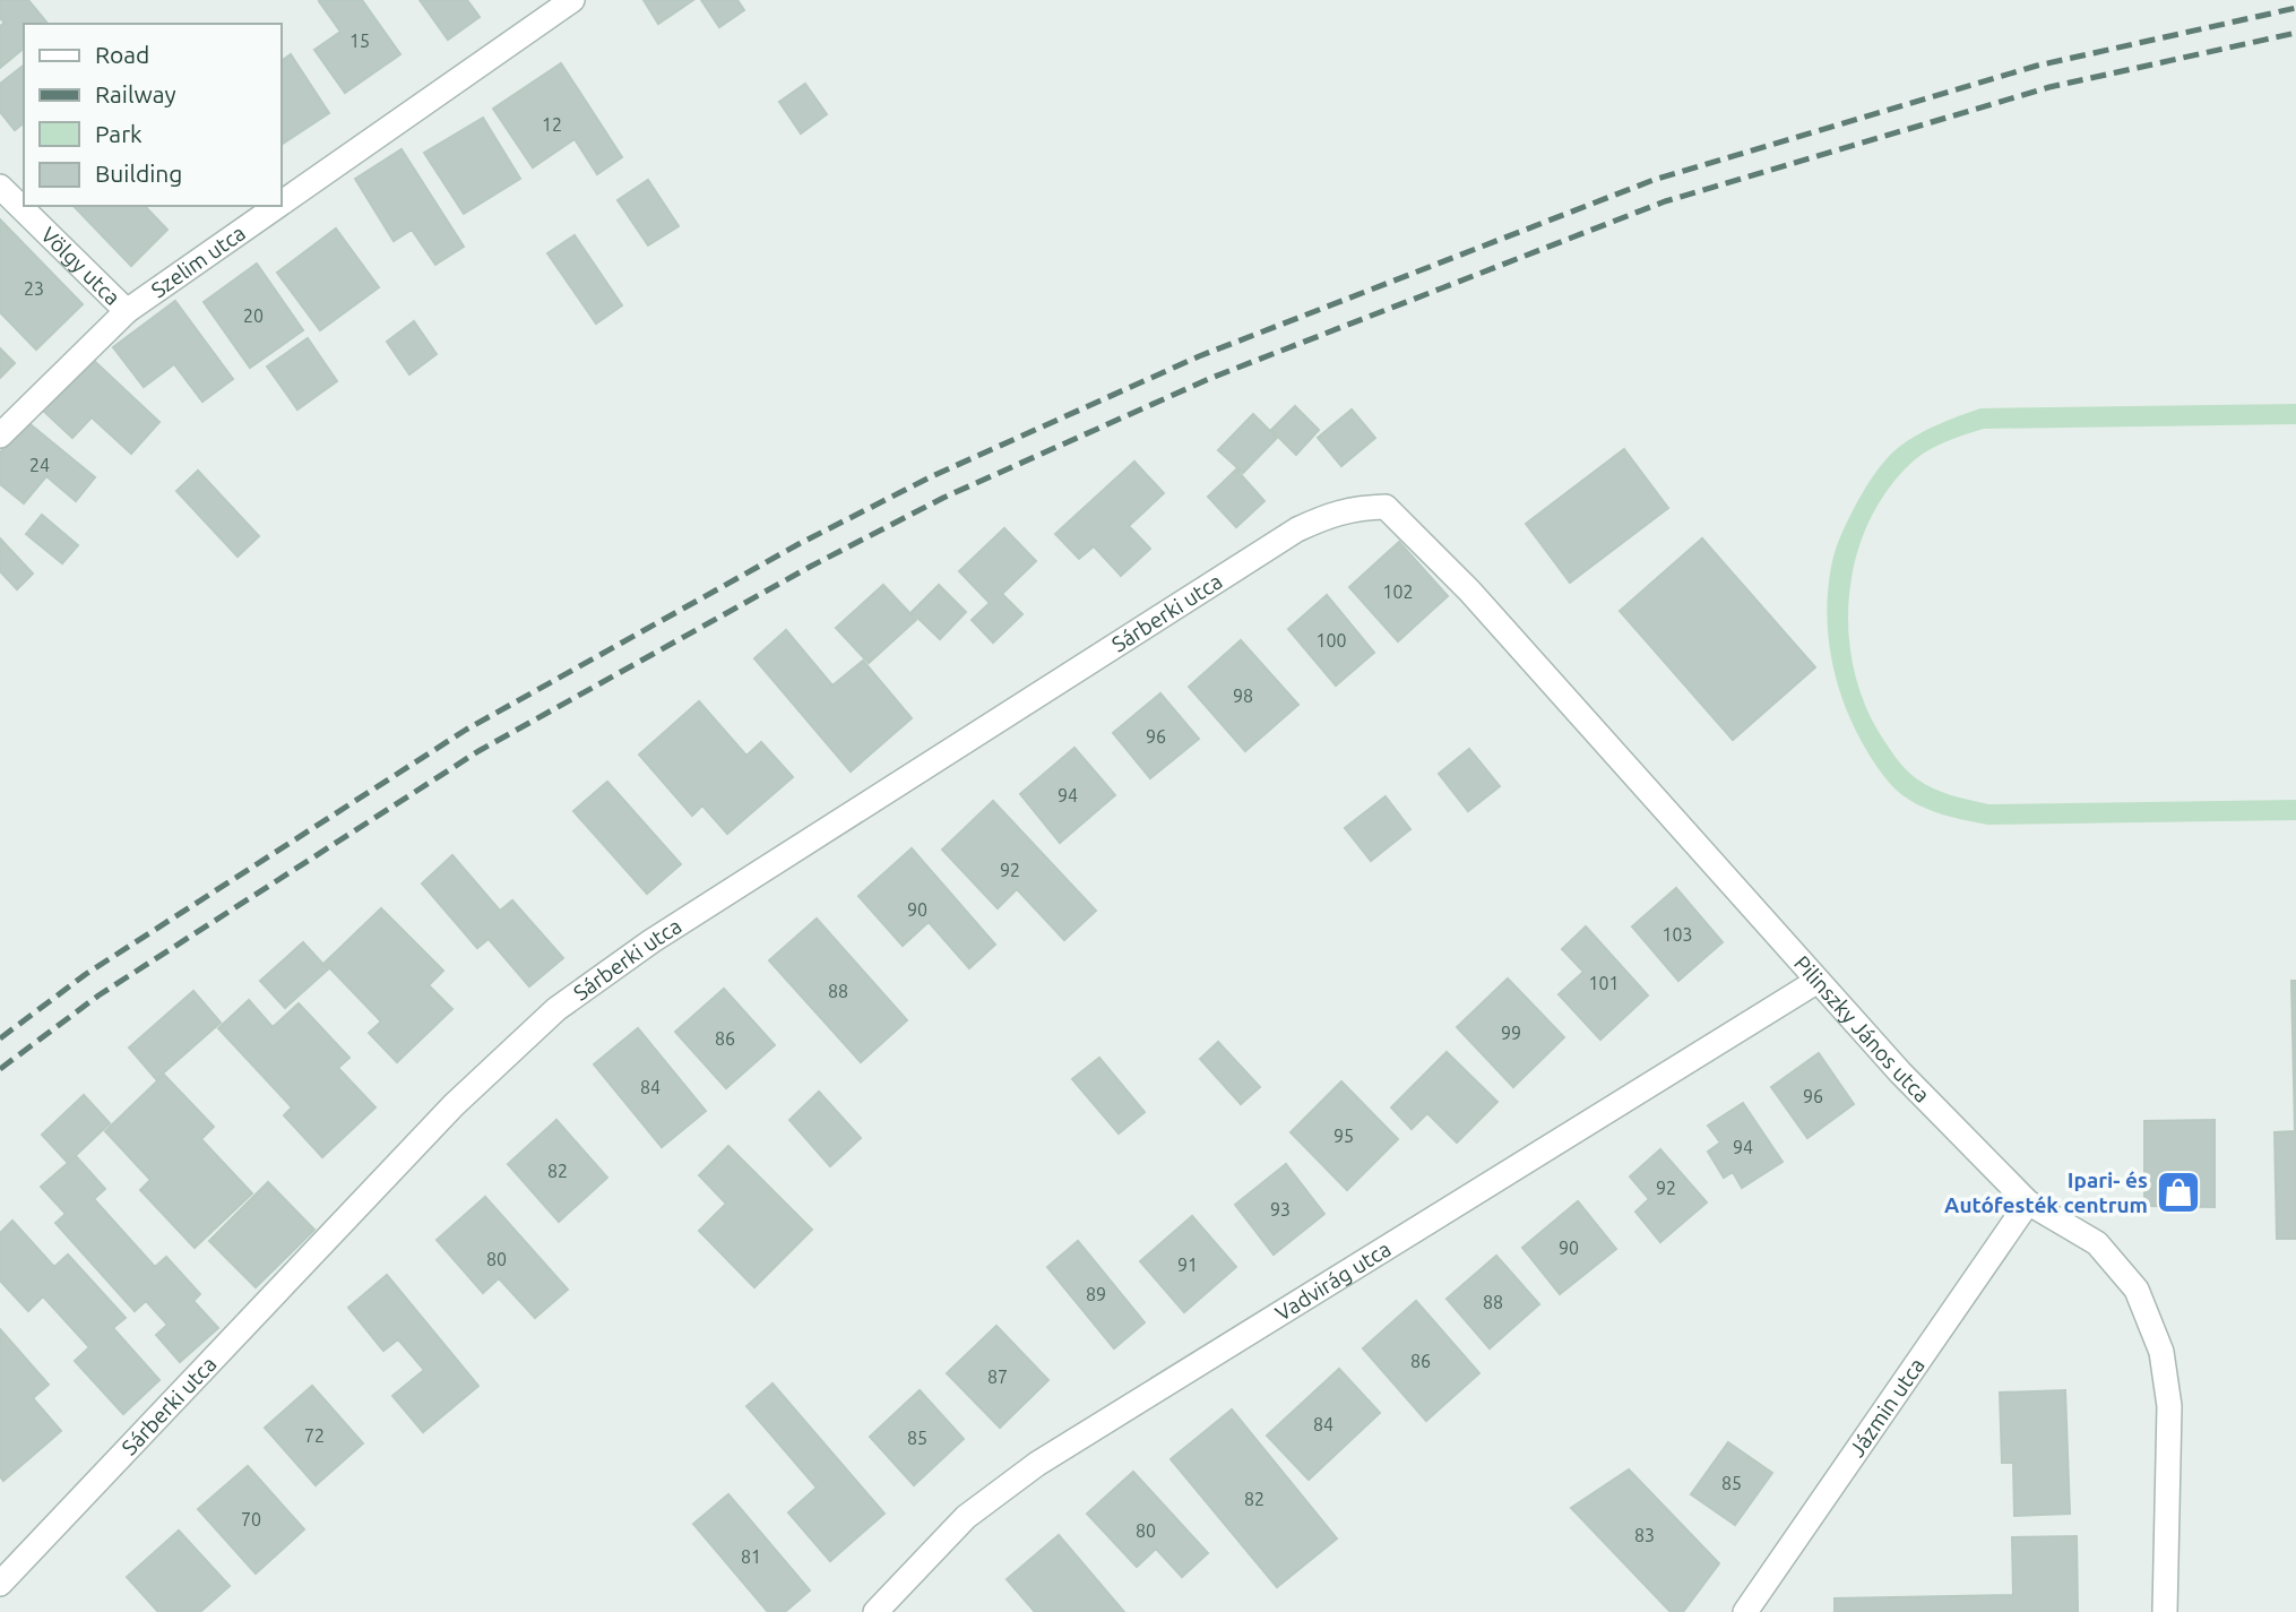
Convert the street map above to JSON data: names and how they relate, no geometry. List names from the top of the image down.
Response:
{
  "streets": {
    "street": [
      "Szelim utca",
      "Völgy utca",
      "Sárberki utca",
      "Pilinszky János utca",
      "Vadvirág utca",
      "Jázmin utca"
    ]
  },
  "crossings": [
    ["Szelim utca", "Völgy utca"],
    ["Sárberki utca", "Pilinszky János utca"],
    ["Pilinszky János utca", "Vadvirág utca"],
    ["Pilinszky János utca", "Jázmin utca"]
  ],
  "places": {
    "shop": ["Ipari- és Autófesték centrum"]
  },
  "house_numbers": [
    "15",
    "12",
    "23",
    "20",
    "24",
    "102",
    "100",
    "98",
    "96",
    "94",
    "92",
    "90",
    "103",
    "101",
    "88",
    "99",
    "86",
    "84",
    "96",
    "95",
    "94",
    "82",
    "92",
    "93",
    "90",
    "80",
    "91",
    "89",
    "88",
    "86",
    "87",
    "84",
    "72",
    "85",
    "85",
    "82",
    "70",
    "80",
    "83",
    "81"
  ],
  "legend": [
    "Road",
    "Railway",
    "Park",
    "Building"
  ]
}
